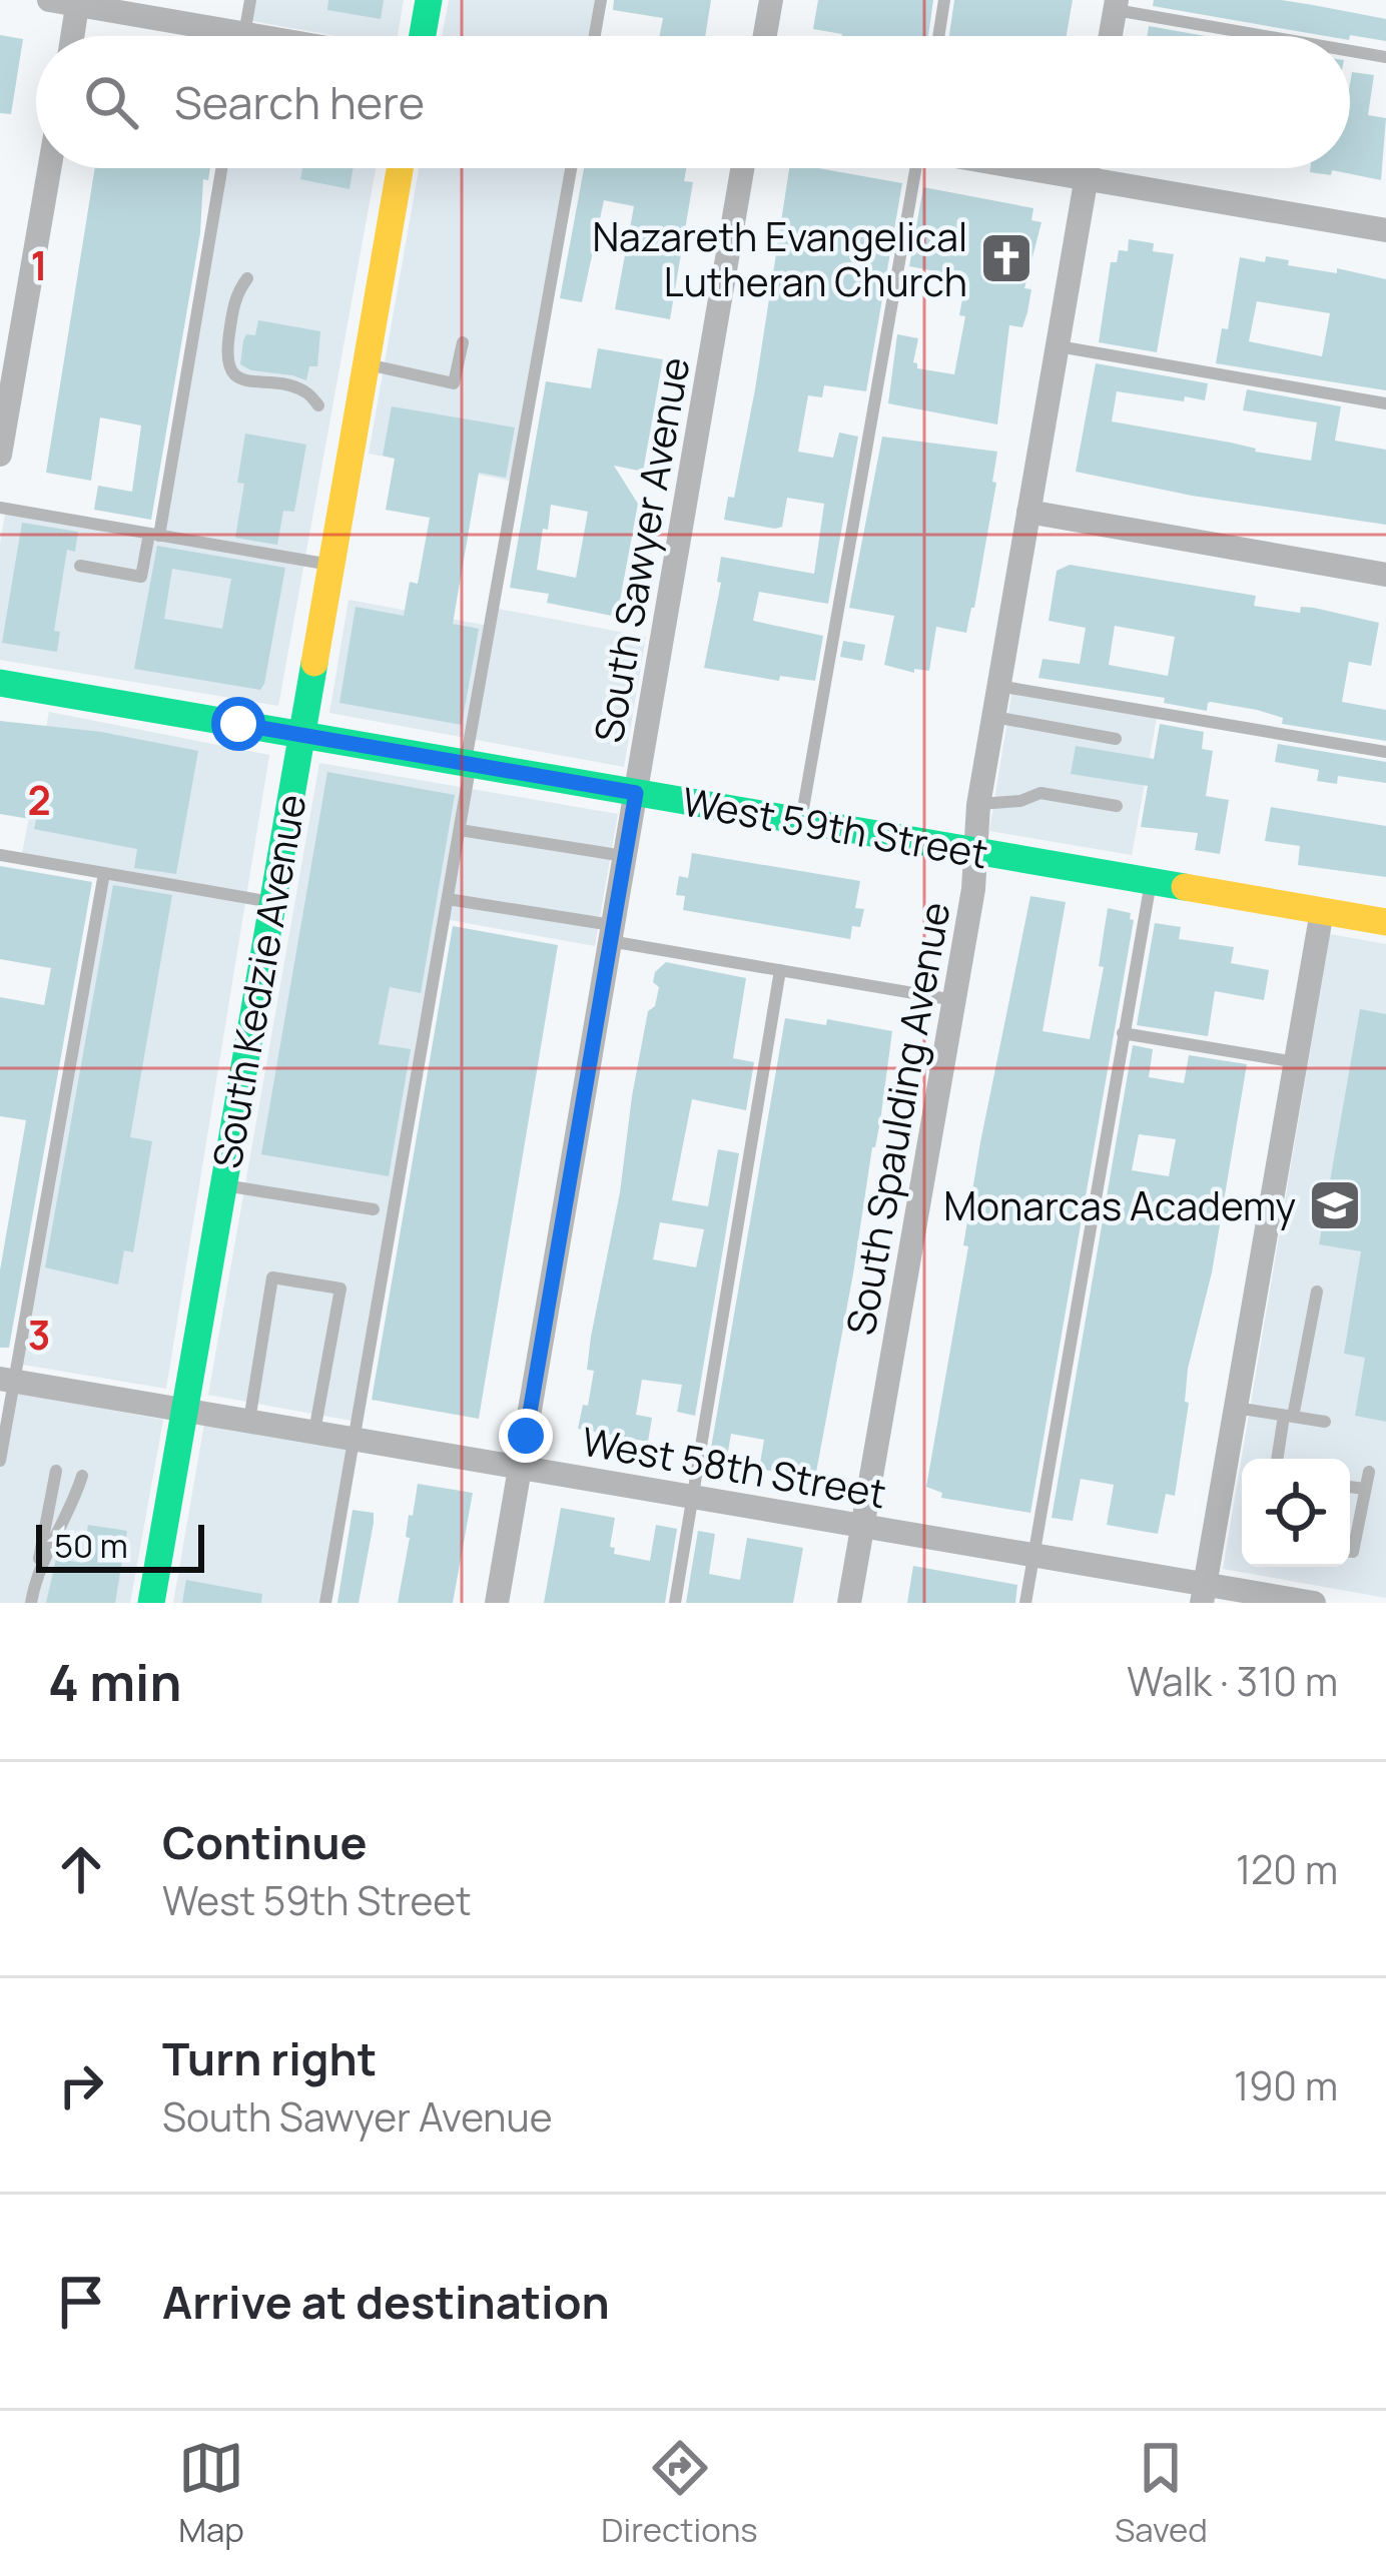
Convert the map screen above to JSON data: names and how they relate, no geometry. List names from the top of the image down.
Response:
{
  "streets": {
    "main road": ["West 59th Street", "South Kedzie Avenue"],
    "street": ["South Sawyer Avenue", "South Spaulding Avenue", "West 58th Street"]
  },
  "crossings": [
    ["South Sawyer Avenue", "West 59th Street"],
    ["South Sawyer Avenue", "West 58th Street"],
    ["West 59th Street", "South Kedzie Avenue"],
    ["West 59th Street", "South Spaulding Avenue"],
    ["South Kedzie Avenue", "West 58th Street"],
    ["South Spaulding Avenue", "West 58th Street"]
  ],
  "places": {
    "church": ["Nazareth Evangelical Lutheran Church"],
    "school or university": ["Monarcas Academy"]
  },
  "scale_bar": "50 m",
  "page": {
    "search": "Search here",
    "scale": "50 m",
    "heading": ["4 min", "Walk · 310 m"],
    "list": [
      ["Continue", "West 59th Street", "120 m"],
      ["Turn right", "South Sawyer Avenue", "190 m"],
      "Arrive at destination"
    ],
    "nav": ["Map", "Directions", "Saved"]
  },
  "grid": {
    "rows": ["1", "2", "3"]
  }
}
